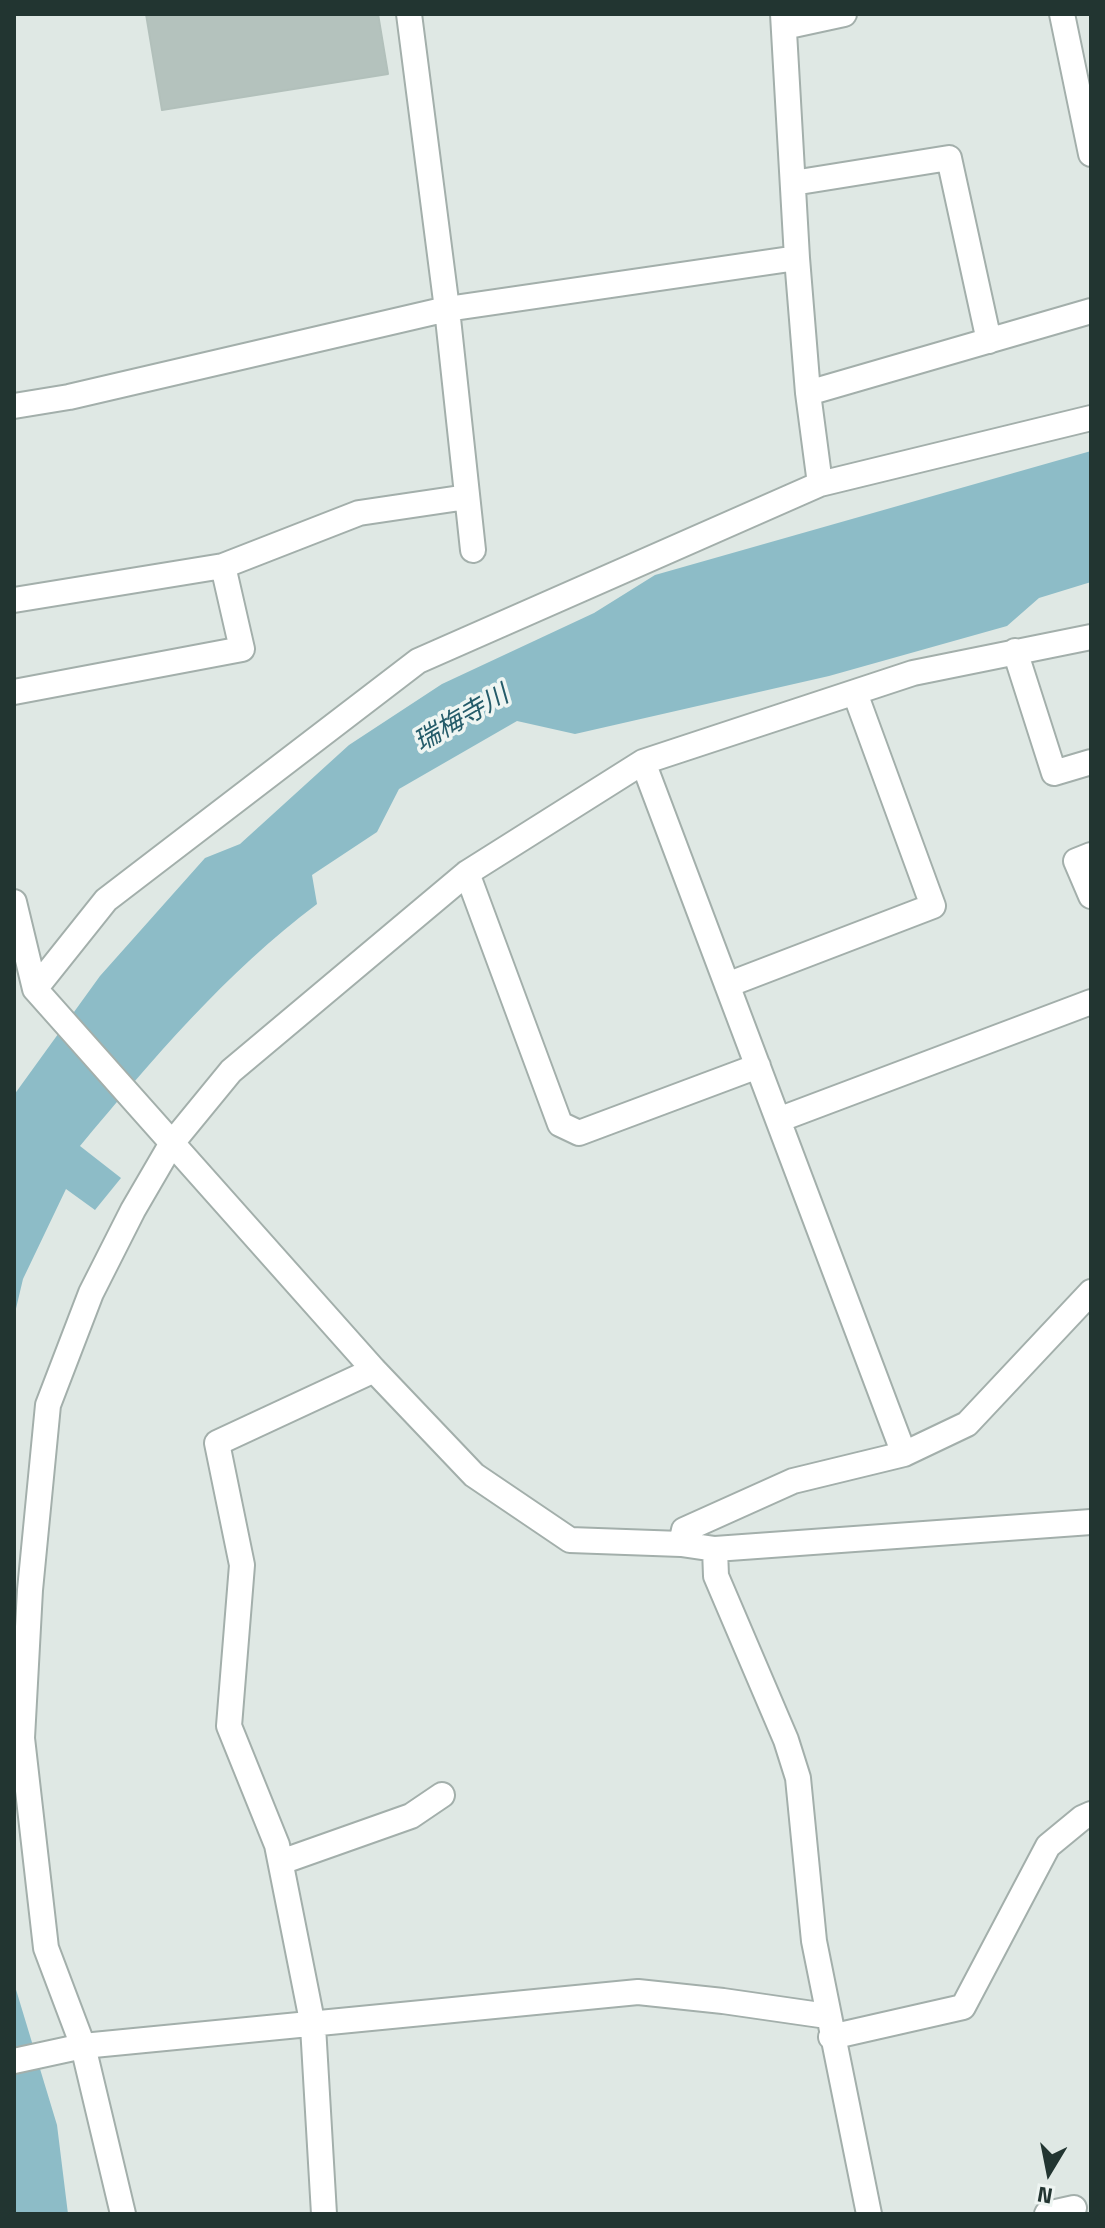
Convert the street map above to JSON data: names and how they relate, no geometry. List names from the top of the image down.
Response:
{
  "water": ["瑞梅寺川"],
  "north": "bottom"
}
